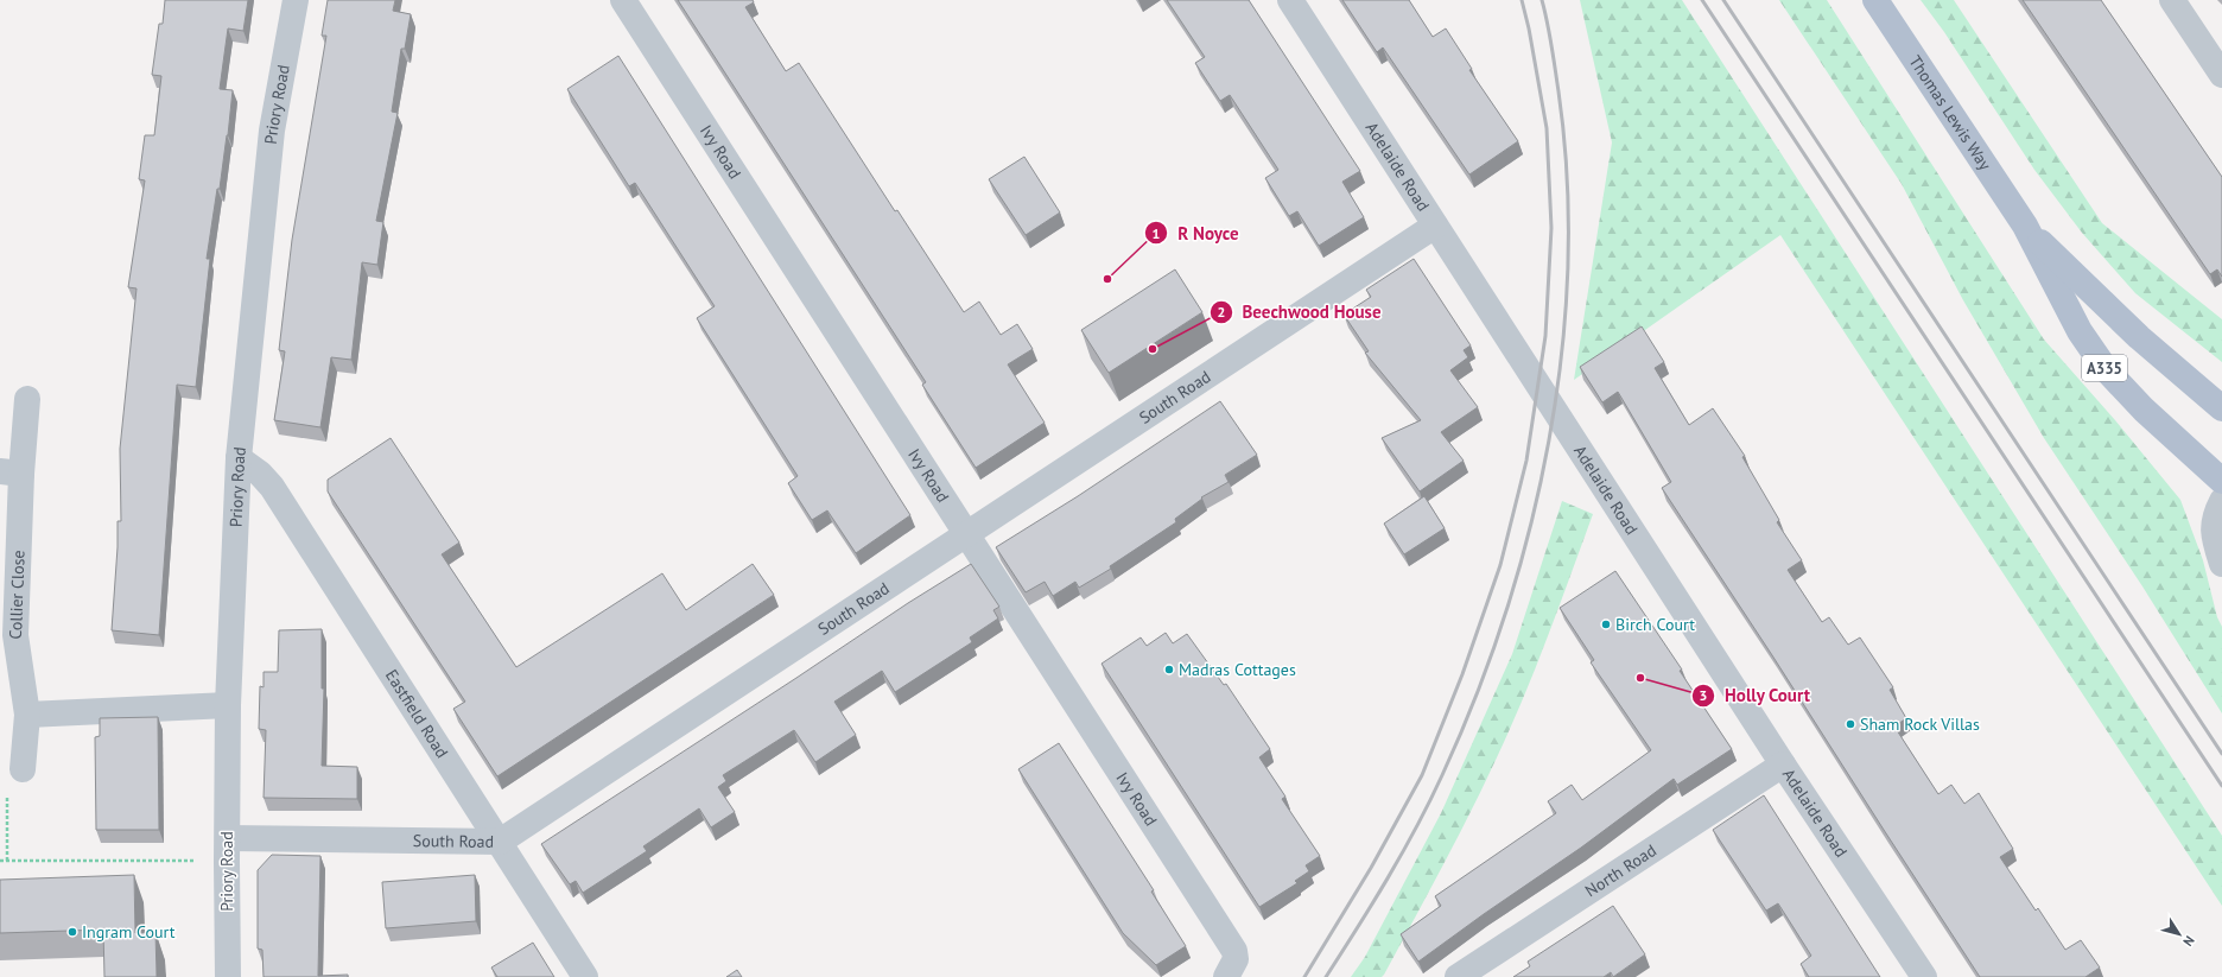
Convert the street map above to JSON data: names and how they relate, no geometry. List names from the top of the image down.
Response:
{
  "streets": {
    "main road": ["Thomas Lewis Way", "A335"],
    "street": [
      "Priory Road",
      "Ivy Road",
      "Adelaide Road",
      "South Road",
      "Collier Close",
      "Eastfield Road",
      "North Road"
    ]
  },
  "crossings": [
    ["Priory Road", "South Road"],
    ["Priory Road", "Eastfield Road"],
    ["Ivy Road", "South Road"],
    ["Adelaide Road", "South Road"],
    ["Adelaide Road", "North Road"],
    ["South Road", "Eastfield Road"]
  ],
  "places": [
    "R Noyce",
    "Beechwood House",
    "Birch Court",
    "Madras Cottages",
    "Holly Court",
    "Sham Rock Villas",
    "Ingram Court"
  ],
  "north": "bottom right"
}
